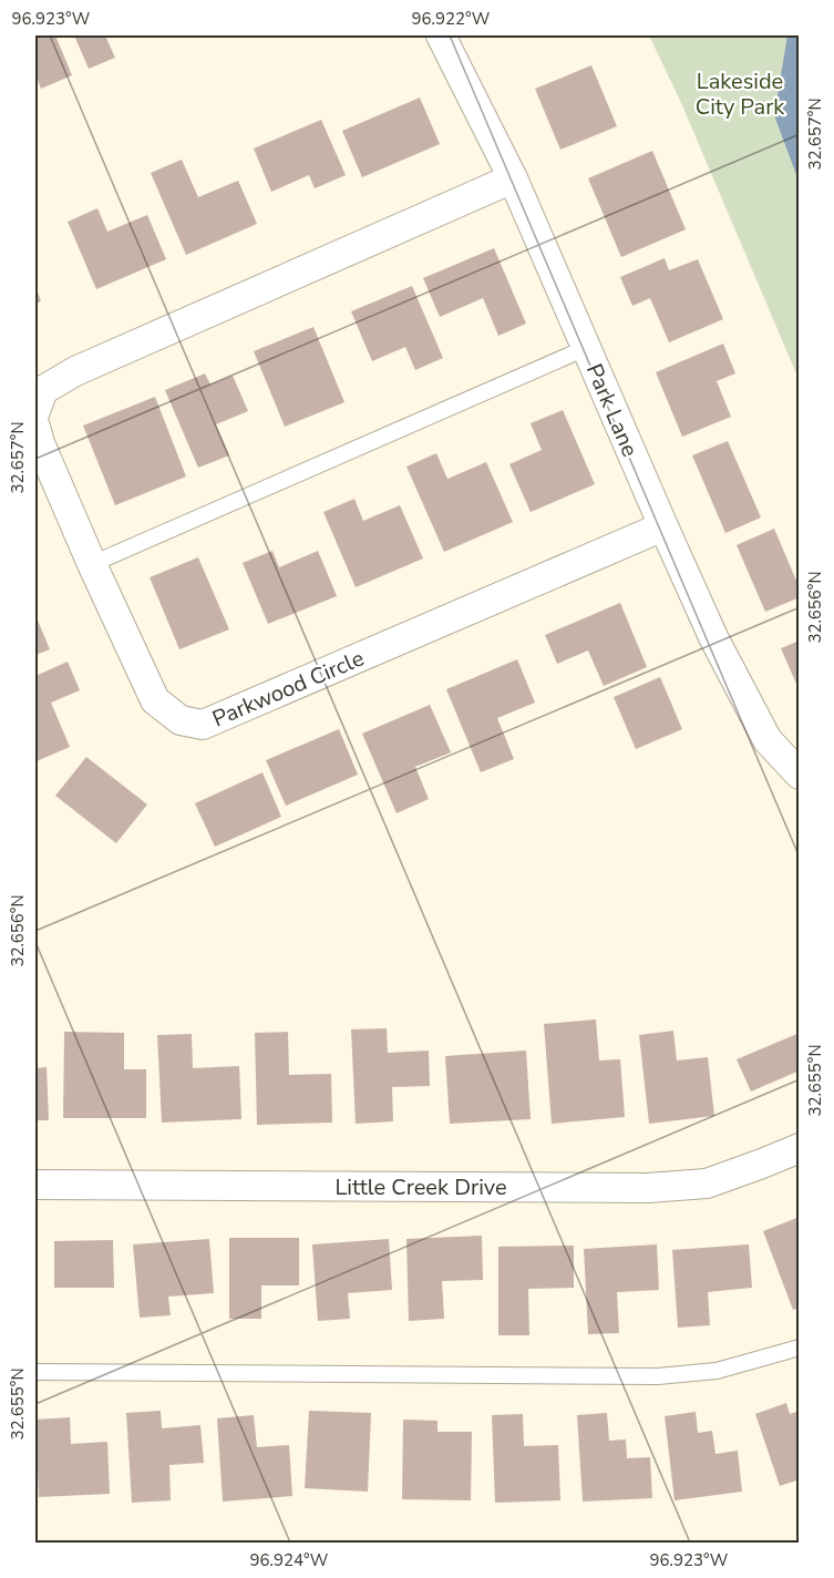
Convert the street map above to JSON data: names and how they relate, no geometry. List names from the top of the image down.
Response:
{
  "streets": {
    "street": ["Park Lane", "Parkwood Circle", "Little Creek Drive"]
  },
  "crossings": [
    ["Park Lane", "Parkwood Circle"]
  ],
  "parks": ["Lakeside City Park"],
  "coordinates": [
    "96.923°W",
    "96.922°W",
    "32.657°N",
    "32.656°N",
    "32.655°N",
    "96.924°W"
  ]
}
